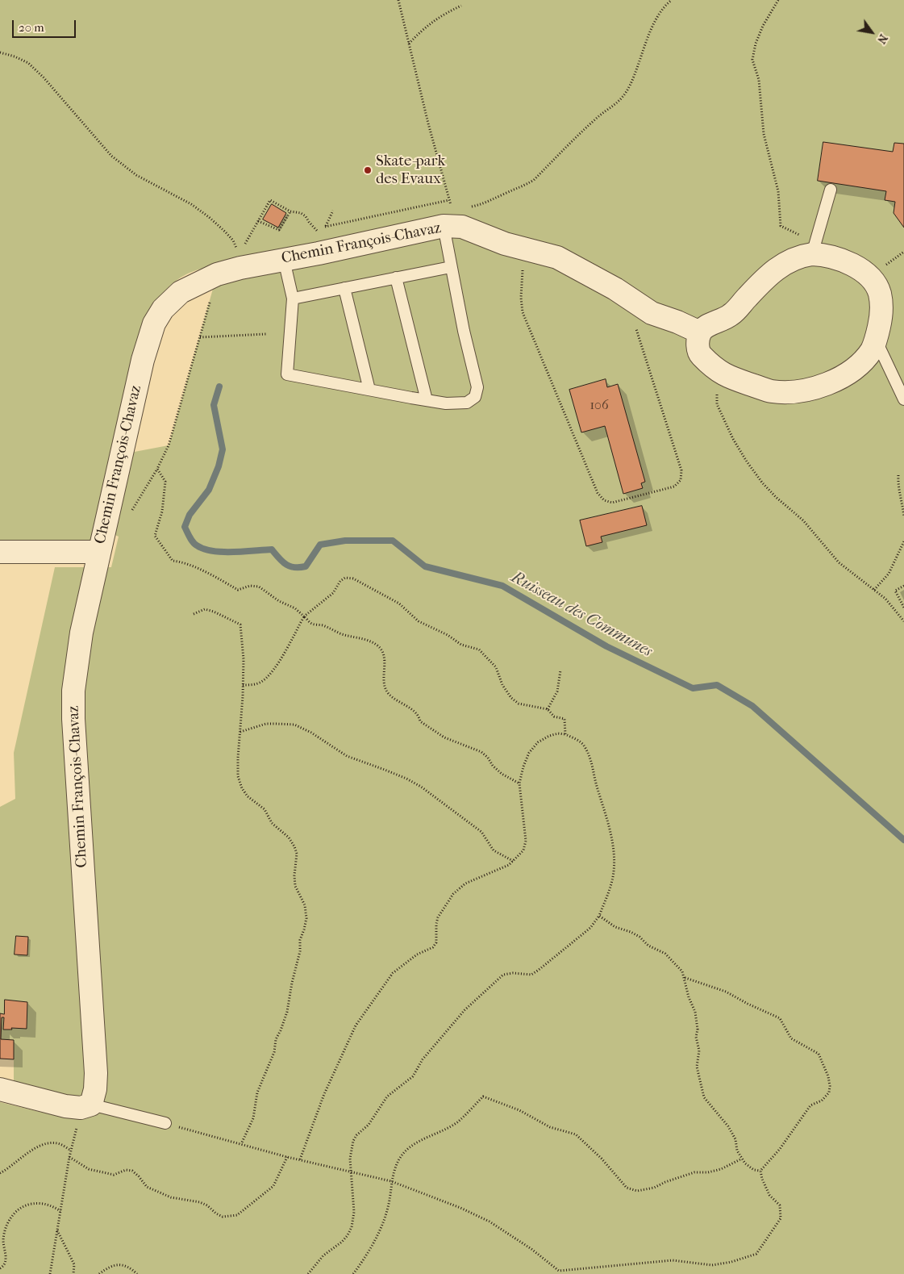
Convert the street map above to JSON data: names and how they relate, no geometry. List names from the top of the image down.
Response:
{
  "streets": {
    "street": ["Chemin François-Chavaz"]
  },
  "water": ["Ruisseau des Communes"],
  "places": ["Skate-park des Evaux"],
  "house_numbers": ["106"],
  "scale_bar": "20 m",
  "north": "bottom right"
}
